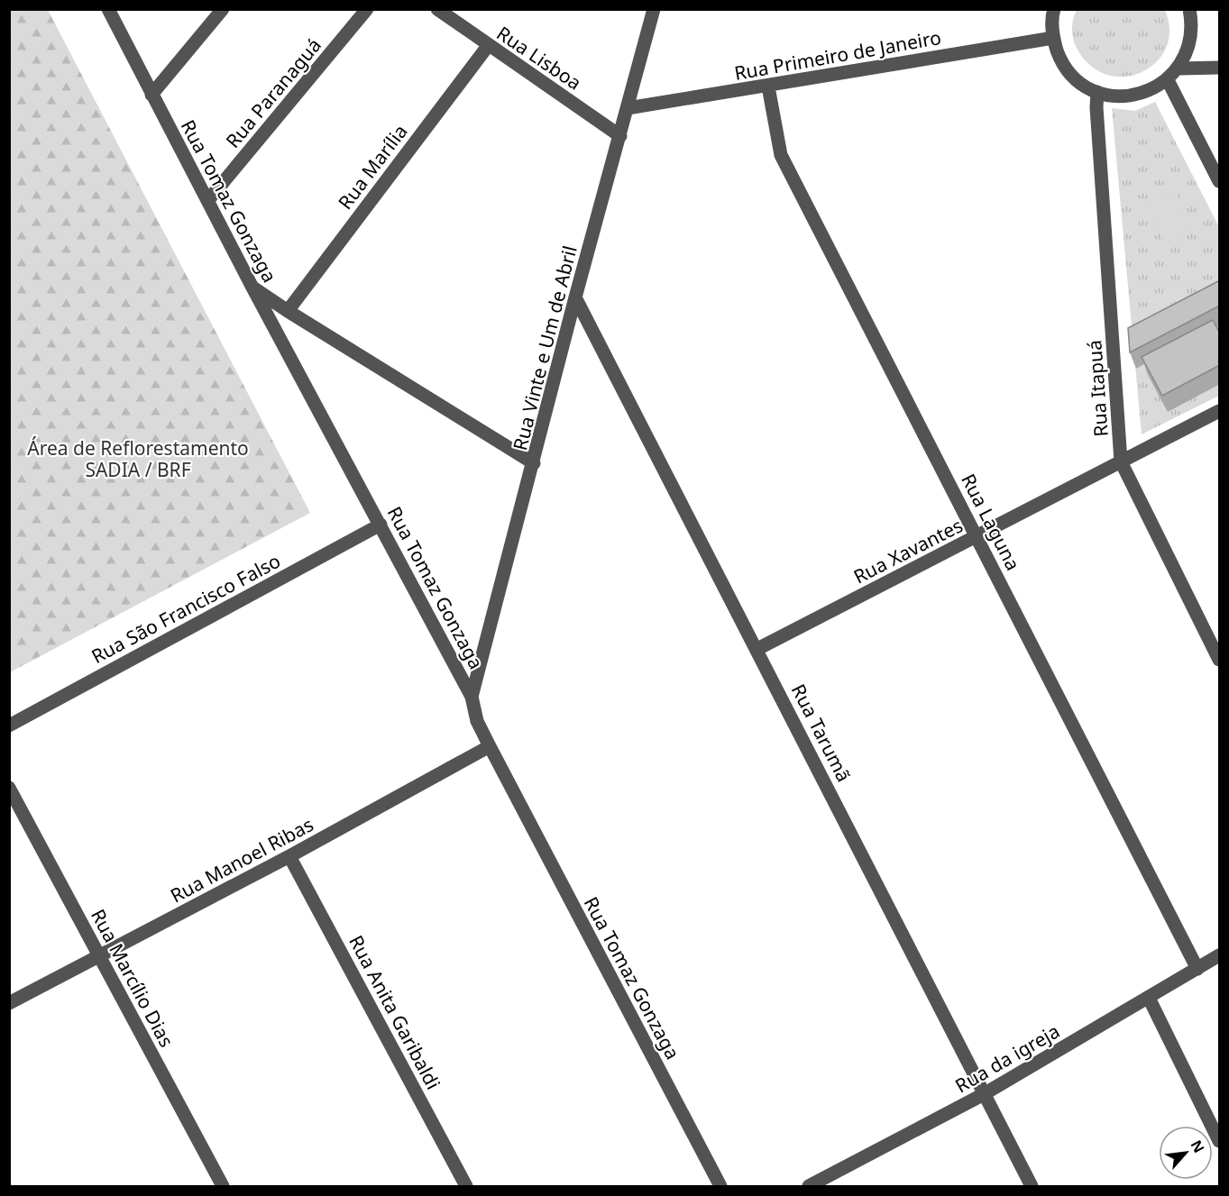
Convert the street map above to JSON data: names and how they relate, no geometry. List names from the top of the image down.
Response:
{
  "streets": {
    "street": [
      "Rua Primeiro de Janeiro",
      "Rua Lisboa",
      "Rua Paranaguá",
      "Rua Marília",
      "Rua Tomaz Gonzaga",
      "Rua Vinte e Um de Abril",
      "Rua Itapuá",
      "Rua Laguna",
      "Rua Xavantes",
      "Rua São Francisco Falso",
      "Rua Tarumã",
      "Rua Manoel Ribas",
      "Rua Marcílio Dias",
      "Rua Anita Garibaldi",
      "Rua da igreja"
    ]
  },
  "crossings": [
    ["Rua Primeiro de Janeiro", "Rua Vinte e Um de Abril"],
    ["Rua Primeiro de Janeiro", "Rua Laguna"],
    ["Rua Lisboa", "Rua Marília"],
    ["Rua Lisboa", "Rua Vinte e Um de Abril"],
    ["Rua Paranaguá", "Rua Tomaz Gonzaga"],
    ["Rua Tomaz Gonzaga", "Rua Vinte e Um de Abril"],
    ["Rua Tomaz Gonzaga", "Rua São Francisco Falso"],
    ["Rua Tomaz Gonzaga", "Rua Manoel Ribas"],
    ["Rua Vinte e Um de Abril", "Rua Tarumã"],
    ["Rua Itapuá", "Rua Xavantes"],
    ["Rua Laguna", "Rua Xavantes"],
    ["Rua Laguna", "Rua da igreja"],
    ["Rua Xavantes", "Rua Tarumã"],
    ["Rua Tarumã", "Rua da igreja"],
    ["Rua Manoel Ribas", "Rua Marcílio Dias"],
    ["Rua Manoel Ribas", "Rua Anita Garibaldi"]
  ],
  "parks": ["Área de Reflorestamento SADIA / BRF"],
  "north": "top right"
}
